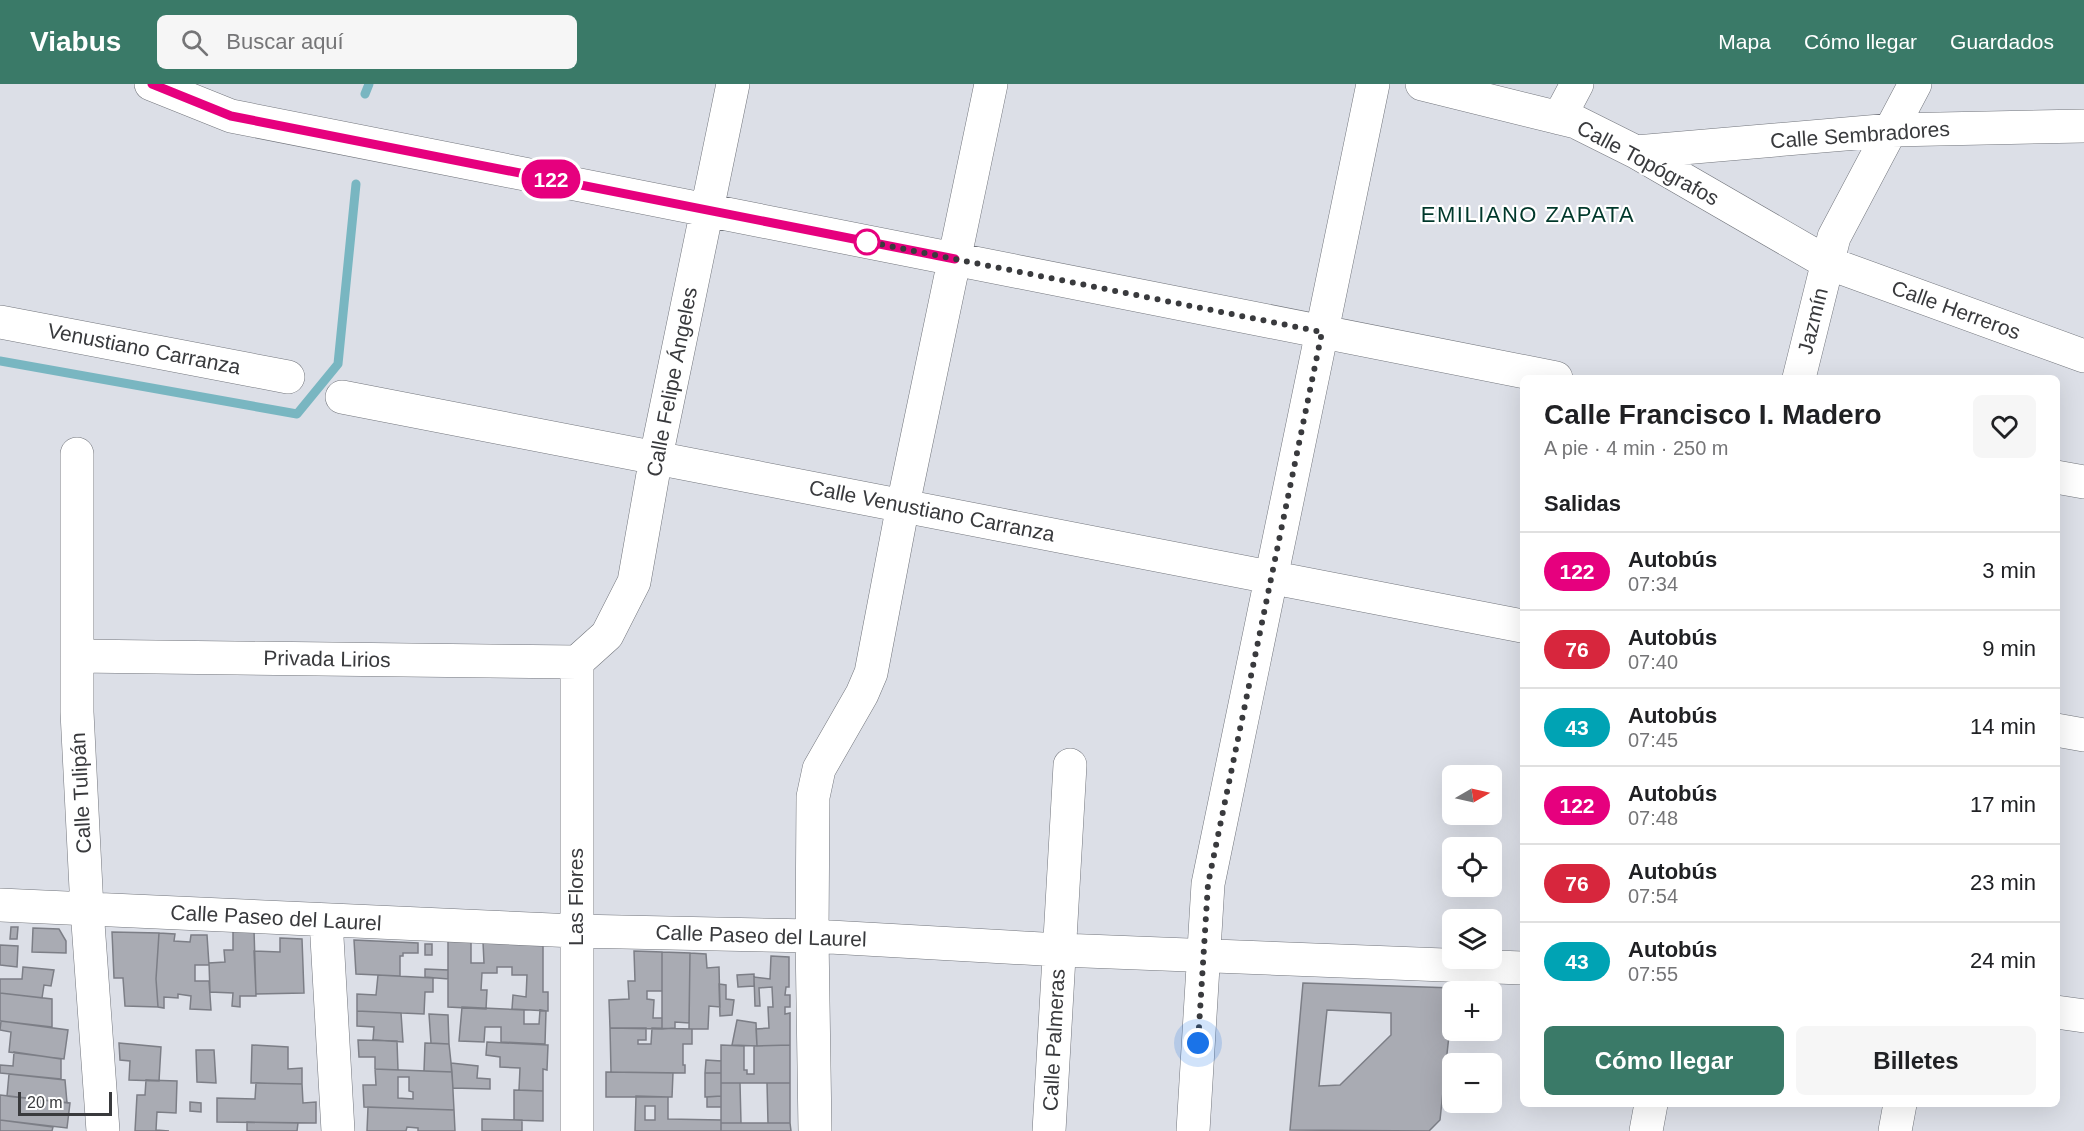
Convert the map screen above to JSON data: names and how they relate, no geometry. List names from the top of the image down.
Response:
{
  "streets": {
    "street": [
      "Calle Sembradores",
      "Calle Topógrafos",
      "Calle Herreros",
      "Jazmín",
      "Venustiano Carranza",
      "Calle Felipe Ángeles",
      "Calle Venustiano Carranza",
      "Privada Lirios",
      "Calle Tulipán",
      "Las Flores",
      "Calle Paseo del Laurel",
      "Calle Palmeras"
    ]
  },
  "crossings": [
    ["Calle Sembradores", "Calle Topógrafos"],
    ["Calle Sembradores", "Jazmín"],
    ["Calle Topógrafos", "Calle Herreros"],
    ["Calle Topógrafos", "Jazmín"],
    ["Calle Herreros", "Jazmín"],
    ["Calle Felipe Ángeles", "Calle Venustiano Carranza"],
    ["Calle Felipe Ángeles", "Privada Lirios"],
    ["Calle Felipe Ángeles", "Las Flores"],
    ["Privada Lirios", "Calle Tulipán"],
    ["Privada Lirios", "Las Flores"],
    ["Calle Tulipán", "Calle Paseo del Laurel"],
    ["Las Flores", "Calle Paseo del Laurel"],
    ["Calle Paseo del Laurel", "Calle Palmeras"]
  ],
  "districts": ["EMILIANO ZAPATA"],
  "lines": ["bus line 122"],
  "scale_bar": "20 m",
  "north": "right",
  "page": {
    "header": "Viabus",
    "search": "Buscar aquí",
    "nav": ["Mapa", "Cómo llegar", "Guardados"],
    "on_map": "122",
    "heading": [
      ["Calle Francisco I. Madero", "A pie · 4 min · 250 m"],
      "Salidas"
    ],
    "list": [
      {
        "mark": "122",
        "name": "Autobús",
        "note": "07:34",
        "value": "3 min"
      },
      {
        "mark": "76",
        "name": "Autobús",
        "note": "07:40",
        "value": "9 min"
      },
      {
        "mark": "43",
        "name": "Autobús",
        "note": "07:45",
        "value": "14 min"
      },
      {
        "mark": "122",
        "name": "Autobús",
        "note": "07:48",
        "value": "17 min"
      },
      {
        "mark": "76",
        "name": "Autobús",
        "note": "07:54",
        "value": "23 min"
      },
      {
        "mark": "43",
        "name": "Autobús",
        "note": "07:55",
        "value": "24 min"
      }
    ],
    "map_buttons": ["+", "−"],
    "buttons": ["Cómo llegar", "Billetes"],
    "scale": "20 m"
  }
}
